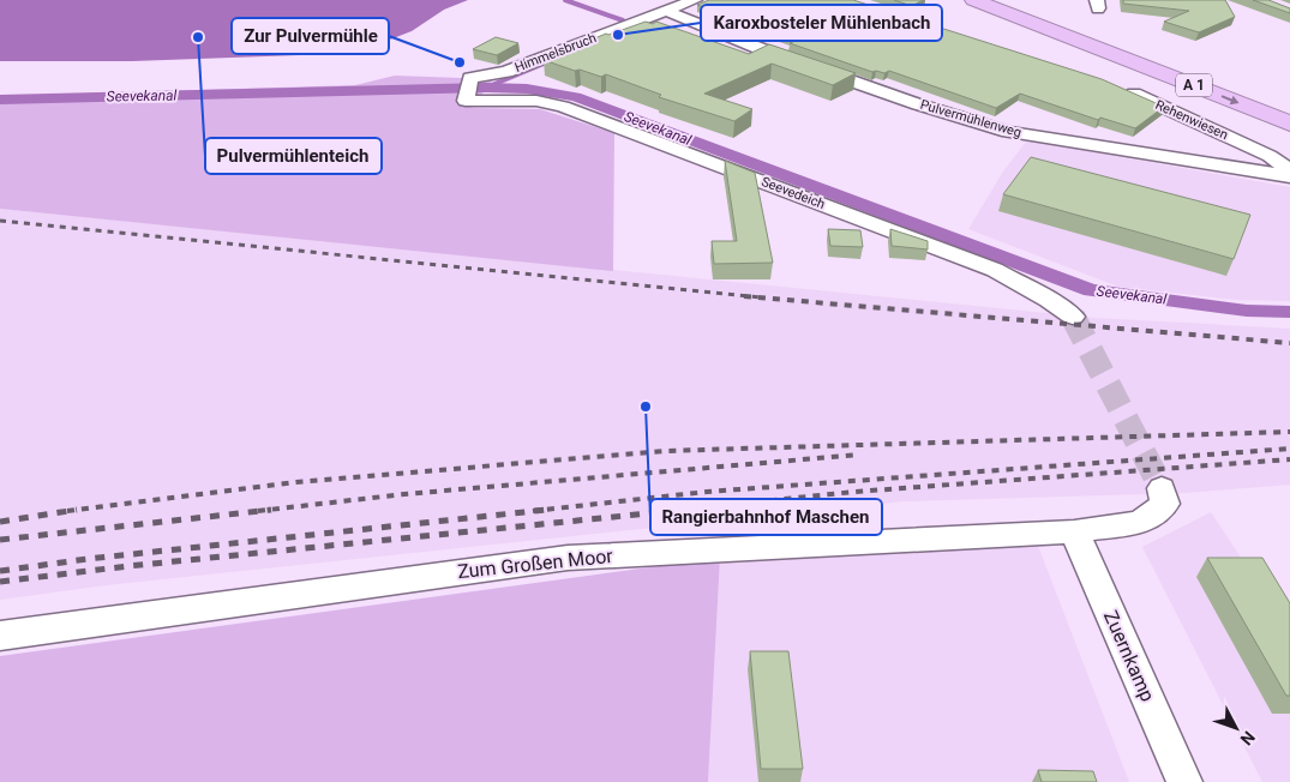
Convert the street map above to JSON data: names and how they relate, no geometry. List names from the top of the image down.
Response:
{
  "streets": {
    "highway": ["A 1"],
    "street": [
      "Himmelsbruch",
      "Pulvermühlenweg",
      "Rehenwiesen",
      "Seevedeich",
      "Zum Großen Moor",
      "Zuernkamp"
    ]
  },
  "crossings": [
    ["Himmelsbruch", "Pulvermühlenweg"],
    ["Himmelsbruch", "Seevedeich"],
    ["Zum Großen Moor", "Zuernkamp"]
  ],
  "water": ["Seevekanal"],
  "places": [
    "Karoxbosteler Mühlenbach",
    "Pulvermühlenteich",
    "Zur Pulvermühle",
    "Rangierbahnhof Maschen"
  ],
  "north": "bottom right"
}
